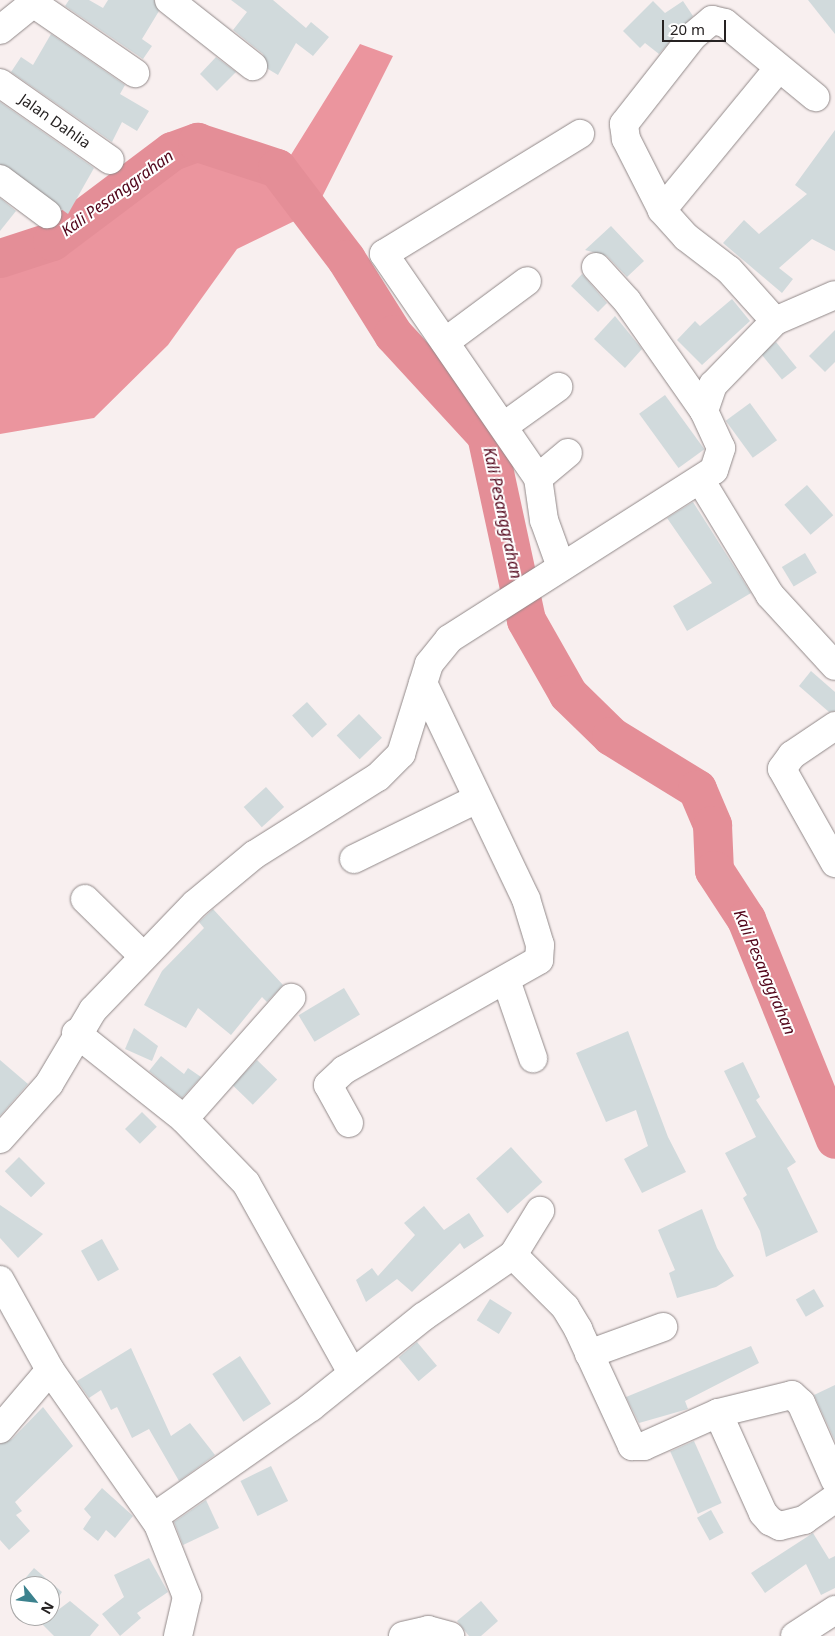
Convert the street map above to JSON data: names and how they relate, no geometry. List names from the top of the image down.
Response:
{
  "streets": {
    "street": ["Jalan Dahlia"]
  },
  "water": ["Kali Pesanggrahan"],
  "scale_bar": "20 m",
  "north": "bottom right"
}
